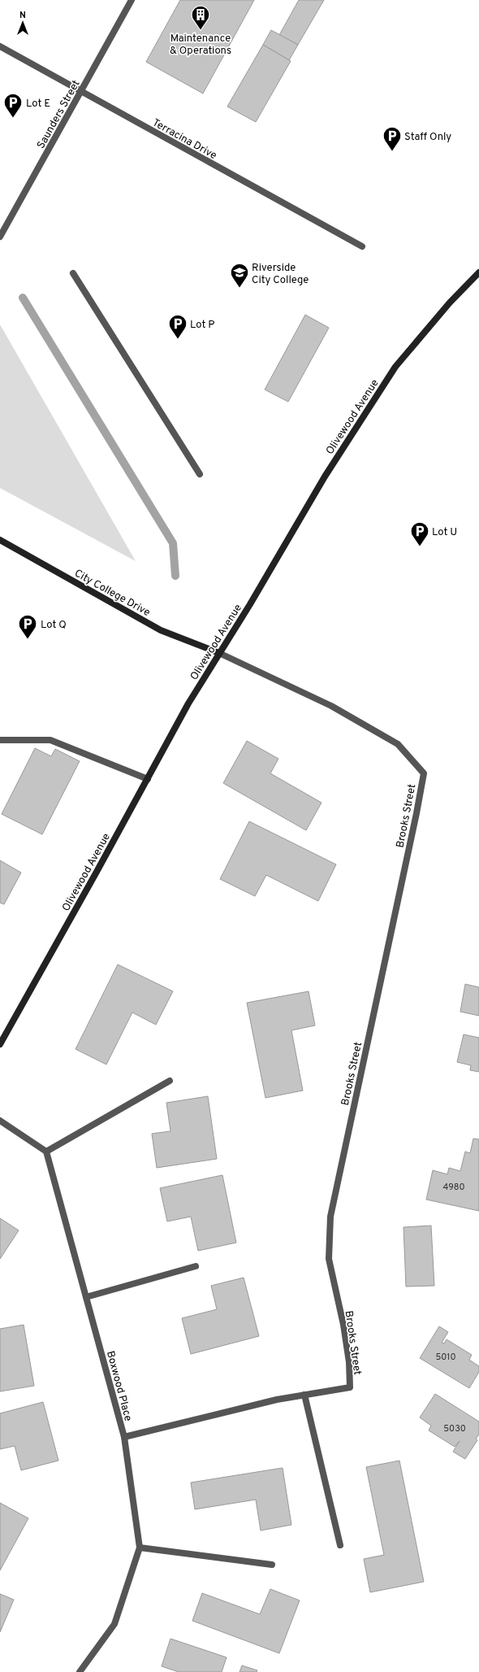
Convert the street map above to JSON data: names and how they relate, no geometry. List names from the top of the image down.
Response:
{
  "streets": {
    "main road": ["Olivewood Avenue", "City College Drive"],
    "street": [
      "Saunders Street",
      "Terracina Drive",
      "Brooks Street",
      "Boxwood Place"
    ]
  },
  "crossings": [
    ["Saunders Street", "Terracina Drive"],
    ["Olivewood Avenue", "City College Drive"],
    ["Olivewood Avenue", "Brooks Street"],
    ["City College Drive", "Brooks Street"],
    ["Brooks Street", "Boxwood Place"]
  ],
  "places": {
    "building": ["Maintenance & Operations"],
    "parking": [
      "Lot E",
      "Staff Only",
      "Lot P",
      "Lot U",
      "Lot Q"
    ],
    "school or university": ["Riverside City College"]
  },
  "house_numbers": ["4980", "5010", "5030"],
  "north": "top"
}
